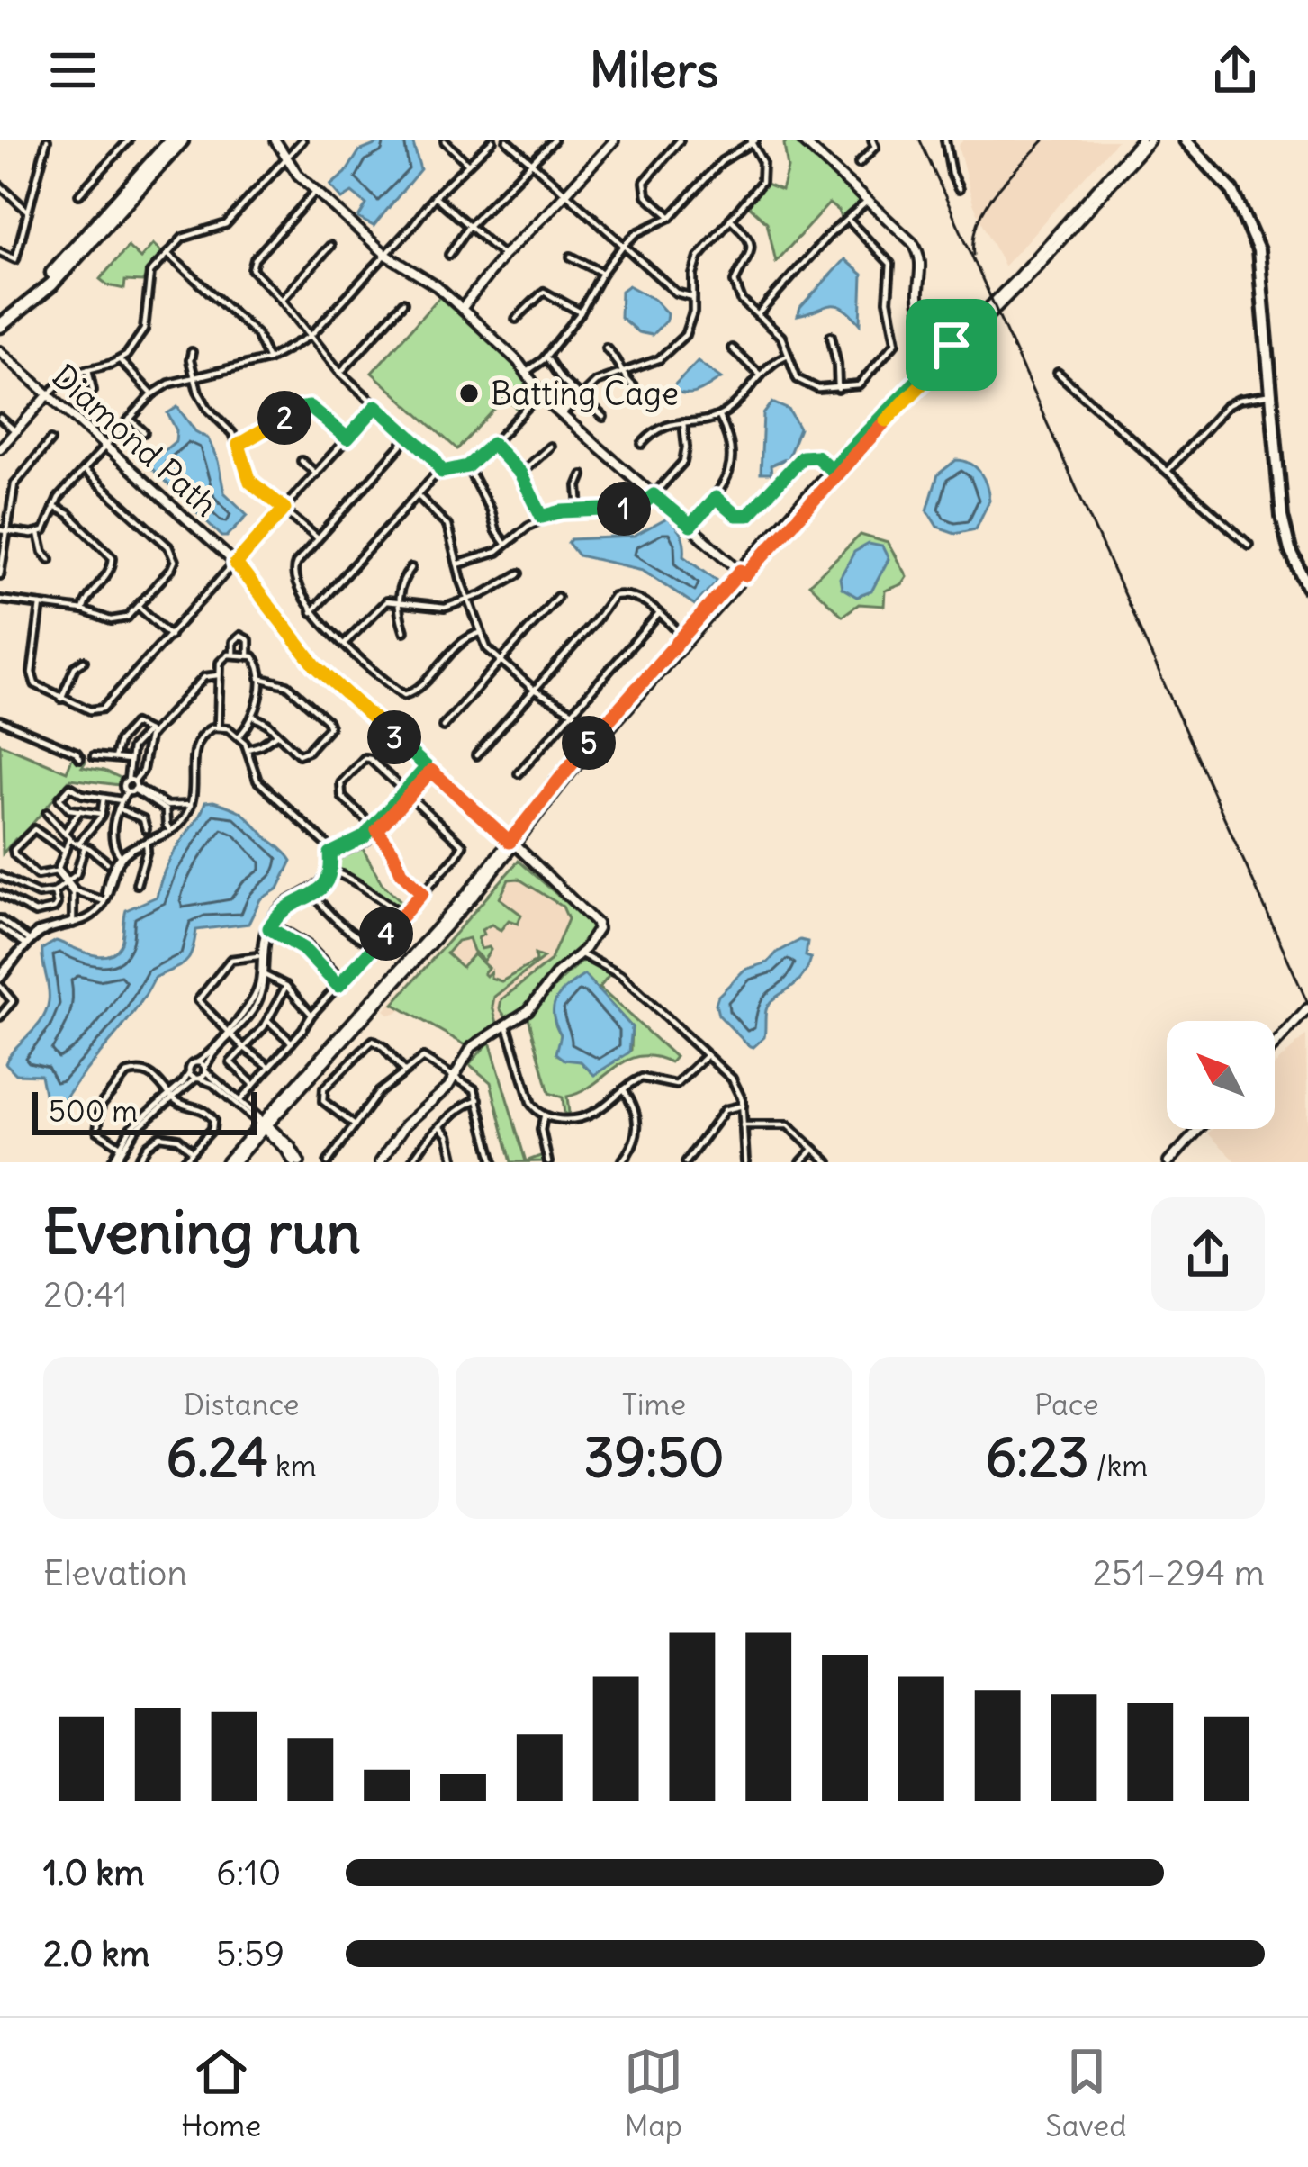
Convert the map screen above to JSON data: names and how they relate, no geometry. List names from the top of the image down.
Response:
{
  "streets": {
    "main road": ["Diamond Path"]
  },
  "places": ["Batting Cage"],
  "scale_bar": "500 m",
  "north": "top left",
  "page": {
    "header": "Milers",
    "pins": [
      "2",
      "1",
      "3",
      "5",
      "4"
    ],
    "scale": "500 m",
    "heading": ["Evening run", "20:41"],
    "stats": [
      ["Distance", "6.24 km"],
      ["Time", "39:50"],
      ["Pace", "6:23 /km"]
    ],
    "chart": ["Elevation", "251–294 m"],
    "list": [
      {
        "name": "1.0 km",
        "note": "6:10"
      },
      {
        "name": "2.0 km",
        "note": "5:59"
      }
    ],
    "tabs": ["Home", "Map", "Saved"]
  }
}
